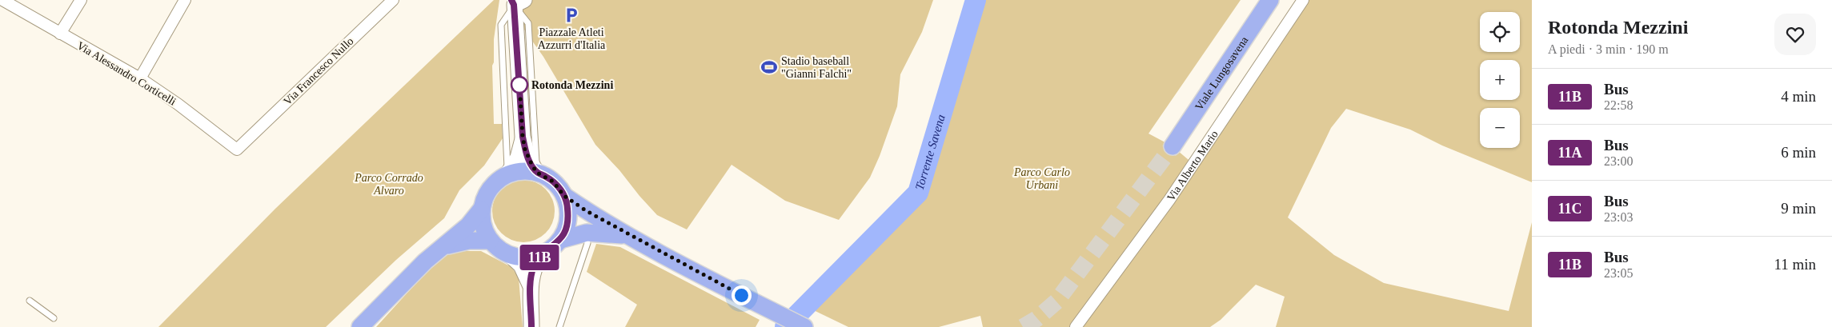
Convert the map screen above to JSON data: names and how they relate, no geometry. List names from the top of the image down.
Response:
{
  "streets": {
    "main road": ["Viale Lungosavena"],
    "street": ["Via Francesco Nullo", "Via Alessandro Corticelli", "Via Alberto Mario"]
  },
  "crossings": [
    ["Via Francesco Nullo", "Via Alessandro Corticelli"]
  ],
  "water": ["Torrente Savena"],
  "parks": ["Parco Carlo Urbani", "Parco Corrado Alvaro"],
  "places": {
    "parking": ["Piazzale Atleti Azzurri d'Italia"],
    "sports": ["Stadio baseball \"Gianni Falchi\""],
    "other": ["Rotonda Mezzini"]
  },
  "lines": ["bus line 11B"],
  "page": {
    "on_map": "11B",
    "heading": ["Rotonda Mezzini", "A piedi · 3 min · 190 m"],
    "map_buttons": ["+", "−"],
    "list": [
      {
        "mark": "11B",
        "name": "Bus",
        "note": "22:58",
        "value": "4 min"
      },
      {
        "mark": "11A",
        "name": "Bus",
        "note": "23:00",
        "value": "6 min"
      },
      {
        "mark": "11C",
        "name": "Bus",
        "note": "23:03",
        "value": "9 min"
      },
      {
        "mark": "11B",
        "name": "Bus",
        "note": "23:05",
        "value": "11 min"
      }
    ]
  }
}
